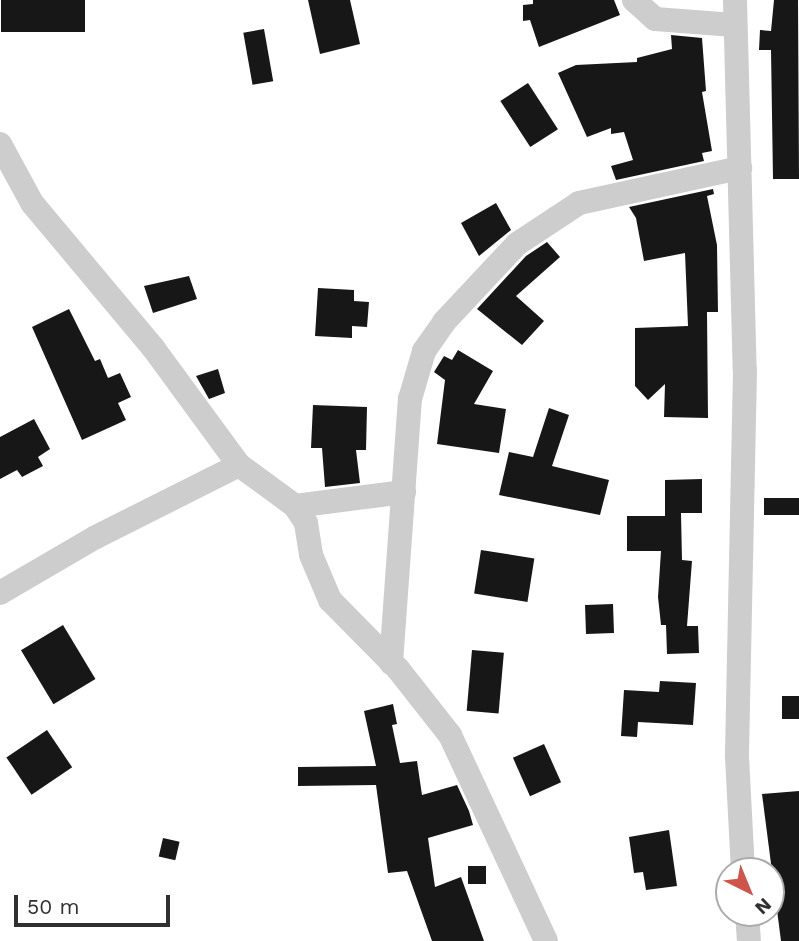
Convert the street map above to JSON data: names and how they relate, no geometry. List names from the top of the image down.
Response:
{
  "scale_bar": "50 m",
  "north": "bottom right"
}
